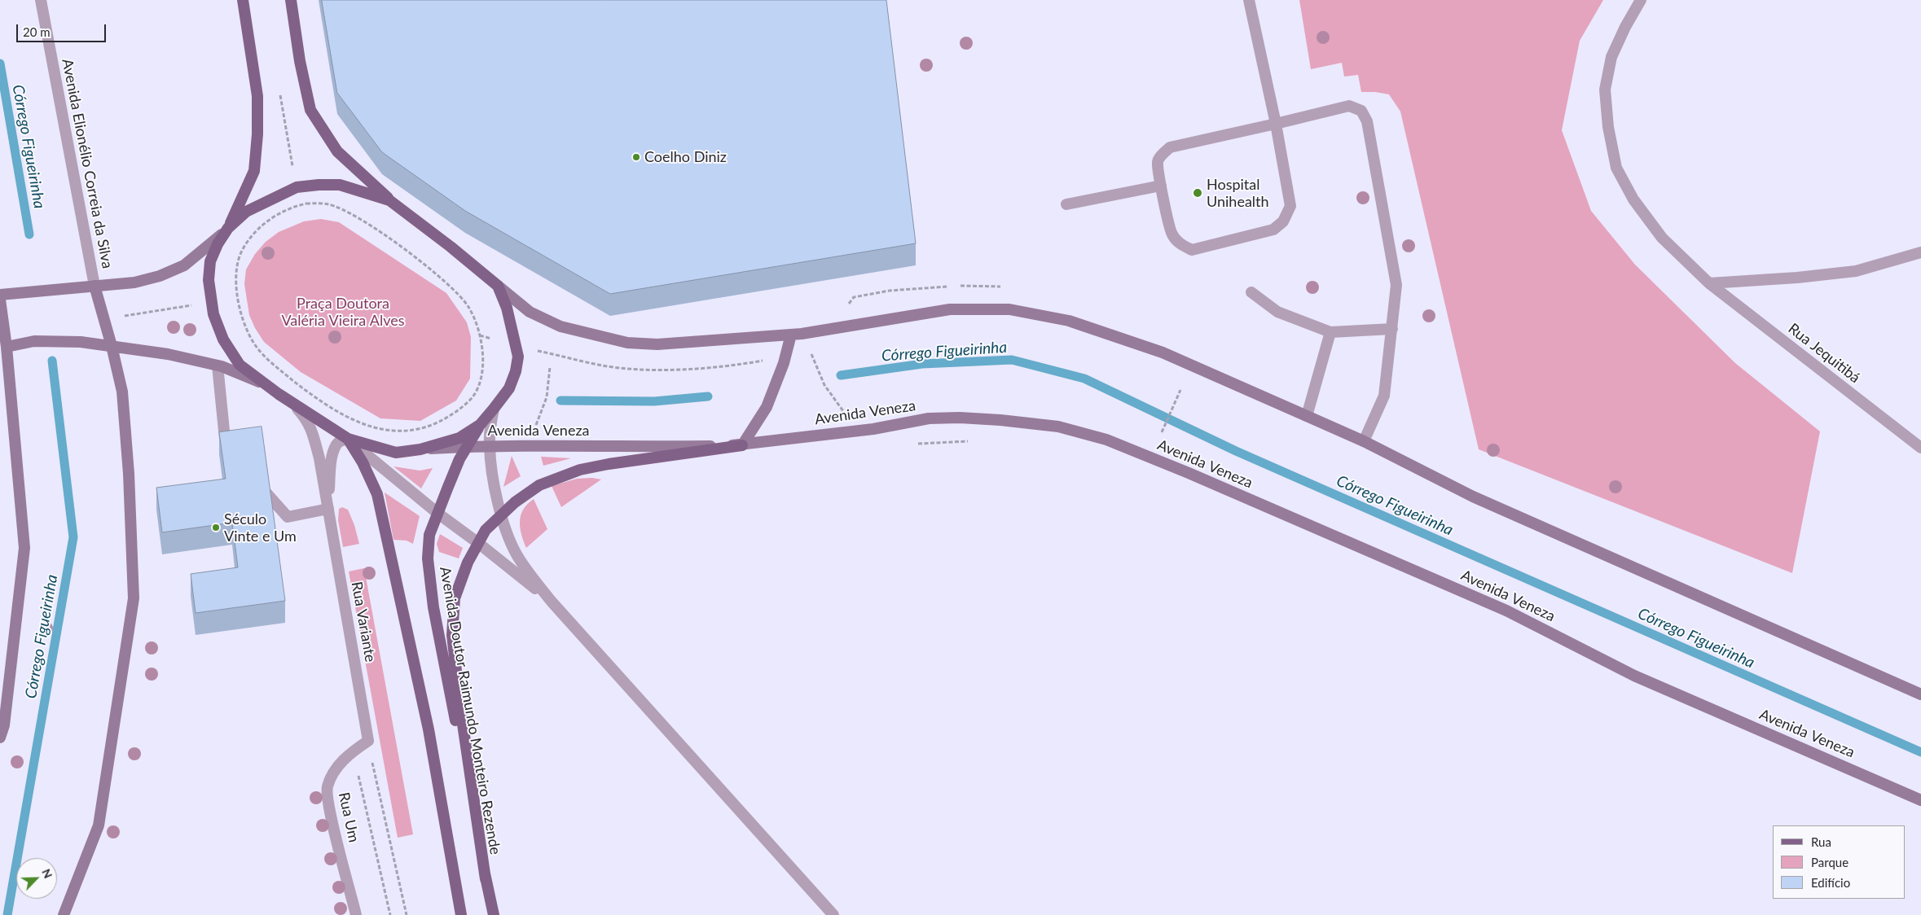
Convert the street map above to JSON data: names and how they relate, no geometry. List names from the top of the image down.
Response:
{
  "streets": {
    "main road": ["Avenida Veneza", "Avenida Doutor Raimundo Monteiro Rezende"],
    "street": [
      "Avenida Elionélio Correia da Silva",
      "Rua Jequitibá",
      "Rua Variante",
      "Rua Um"
    ]
  },
  "crossings": [
    ["Avenida Veneza", "Avenida Doutor Raimundo Monteiro Rezende"],
    ["Rua Variante", "Rua Um"]
  ],
  "water": ["Córrego Figueirinha"],
  "parks": ["Praça Doutora Valéria Vieira Alves"],
  "places": ["Coelho Diniz", "Hospital Unihealth", "Século Vinte e Um"],
  "legend": ["Rua", "Parque", "Edifício"],
  "scale_bar": "20 m",
  "north": "top right"
}
